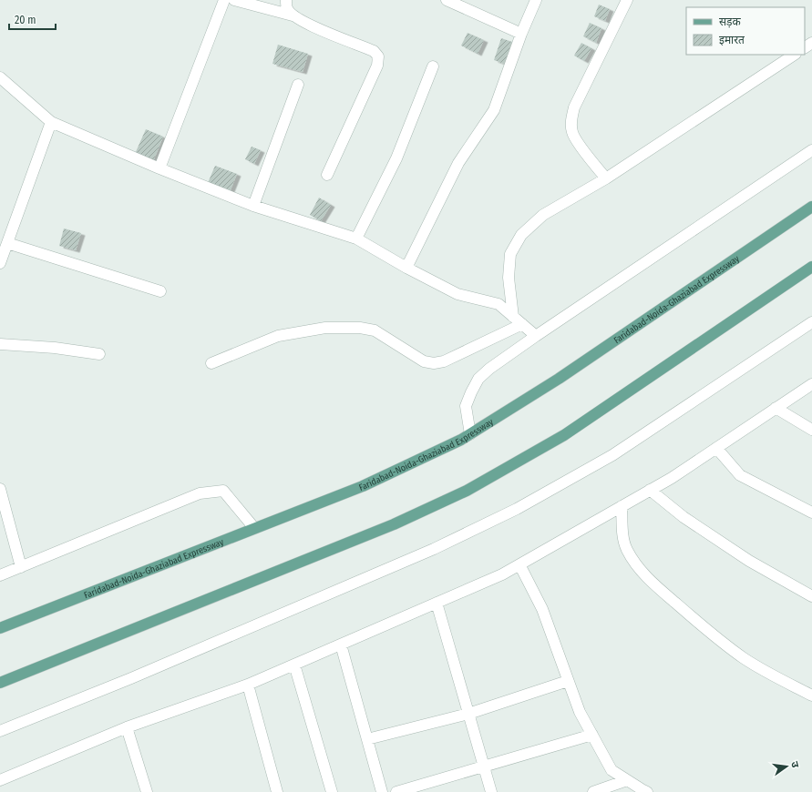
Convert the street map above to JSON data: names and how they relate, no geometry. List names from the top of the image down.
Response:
{
  "streets": {
    "main road": ["Faridabad-Noida-Ghaziabad Expressway"]
  },
  "legend": ["सड़क", "इमारत"],
  "scale_bar": "20 m",
  "north": "right"
}
